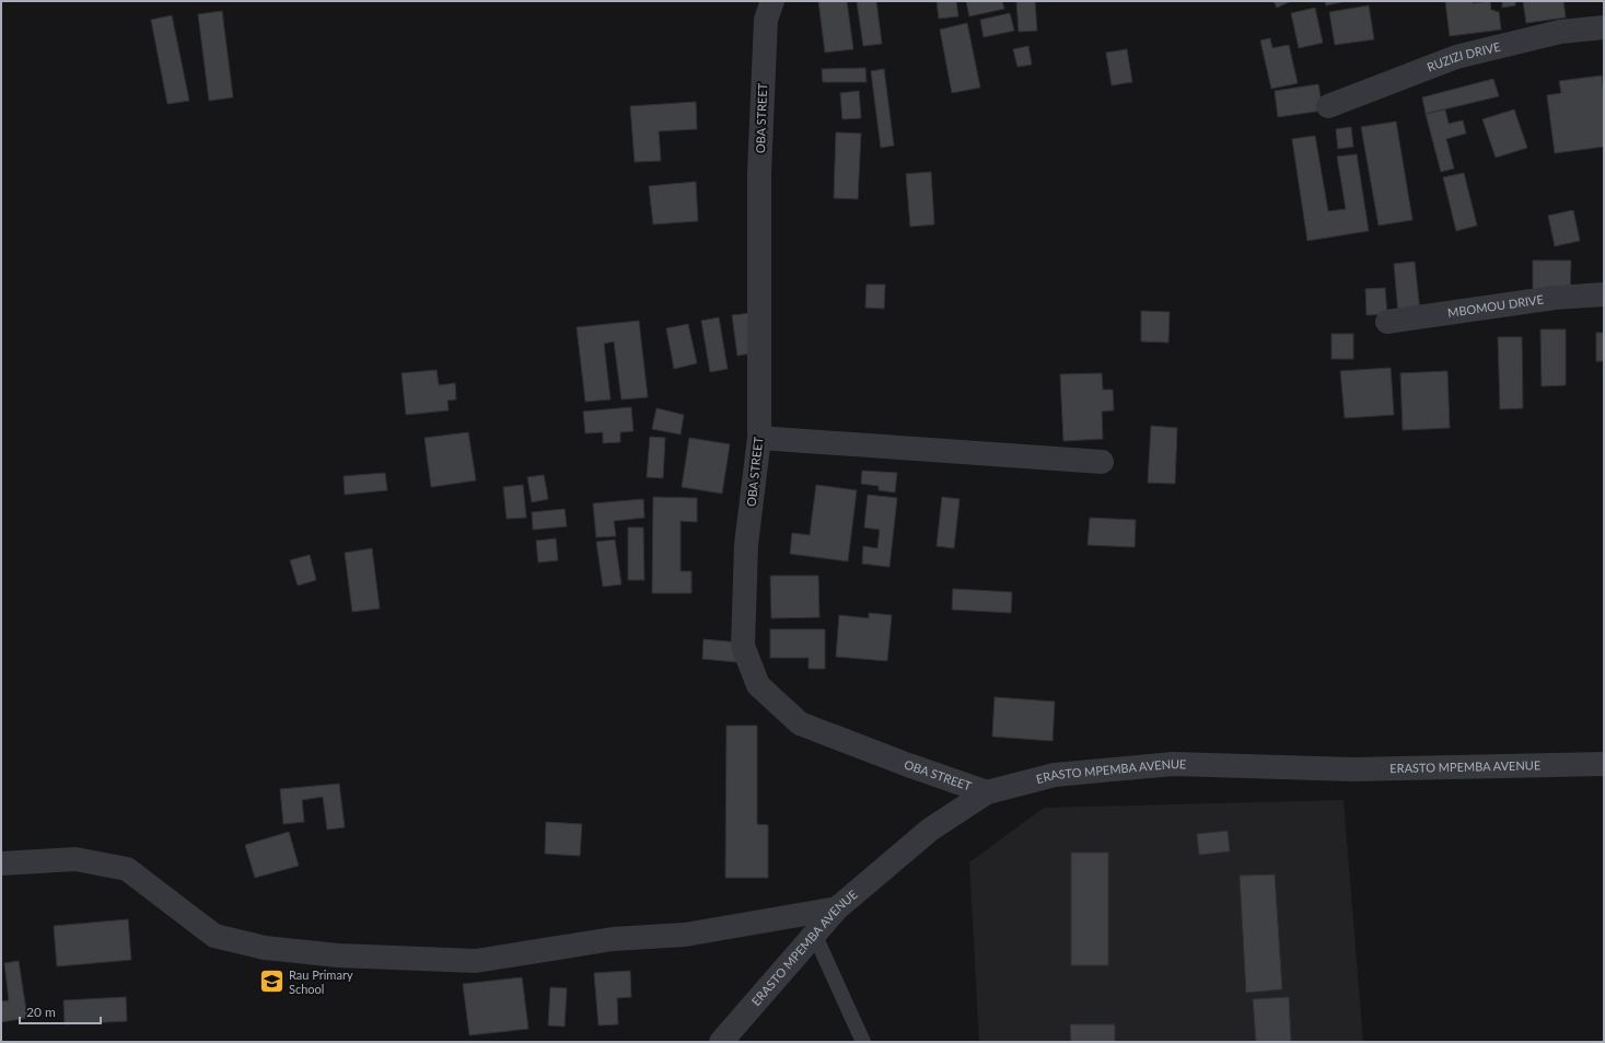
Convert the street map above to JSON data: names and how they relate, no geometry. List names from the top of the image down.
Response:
{
  "streets": {
    "street": [
      "RUZIZI DRIVE",
      "OBA STREET",
      "MBOMOU DRIVE",
      "ERASTO MPEMBA AVENUE"
    ]
  },
  "crossings": [
    ["OBA STREET", "ERASTO MPEMBA AVENUE"]
  ],
  "places": {
    "school or university": ["Rau Primary School"]
  },
  "scale_bar": "20 m"
}
